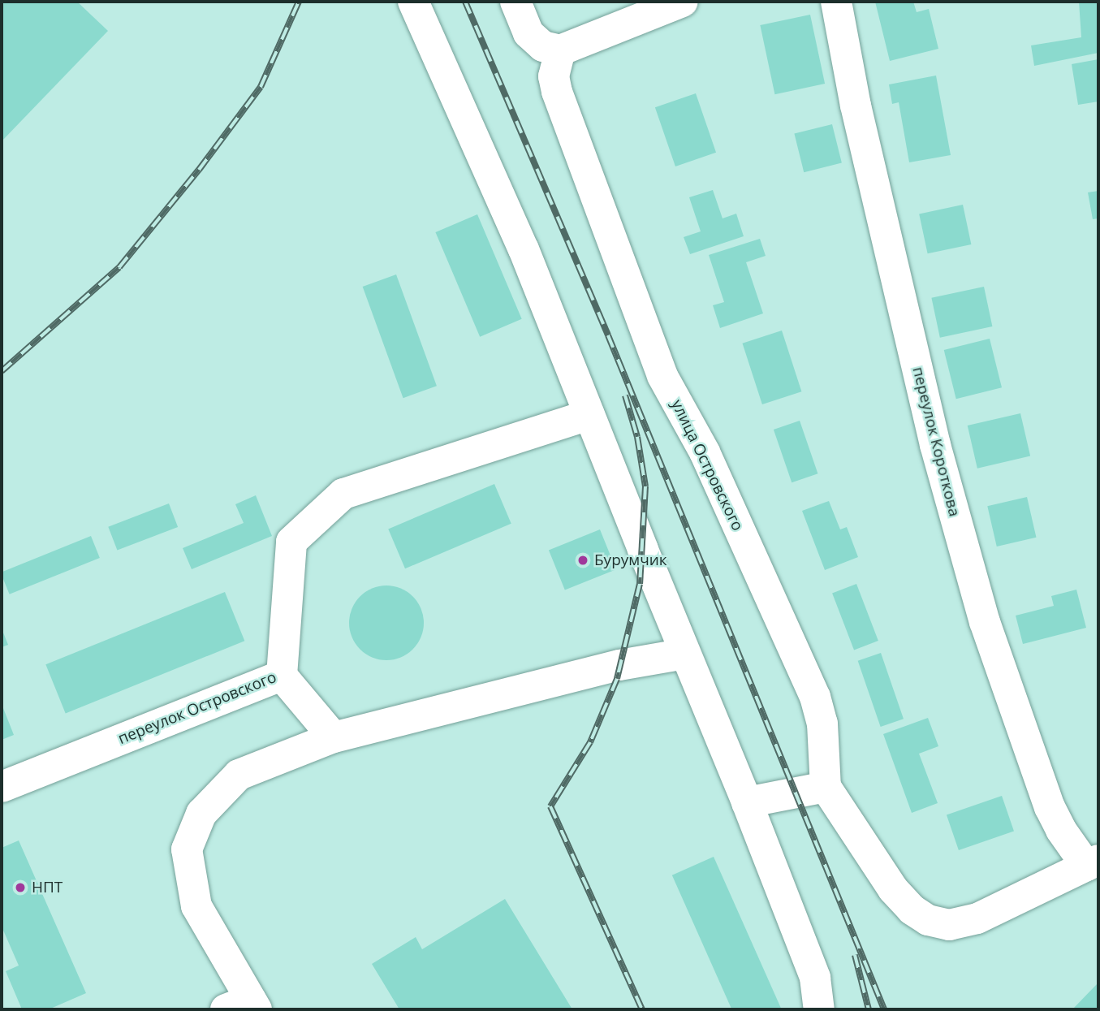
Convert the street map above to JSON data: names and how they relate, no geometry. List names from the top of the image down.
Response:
{
  "streets": {
    "street": ["переулок Короткова", "улица Островского", "переулок Островского"]
  },
  "places": ["Бурумчик", "НПТ"]
}
